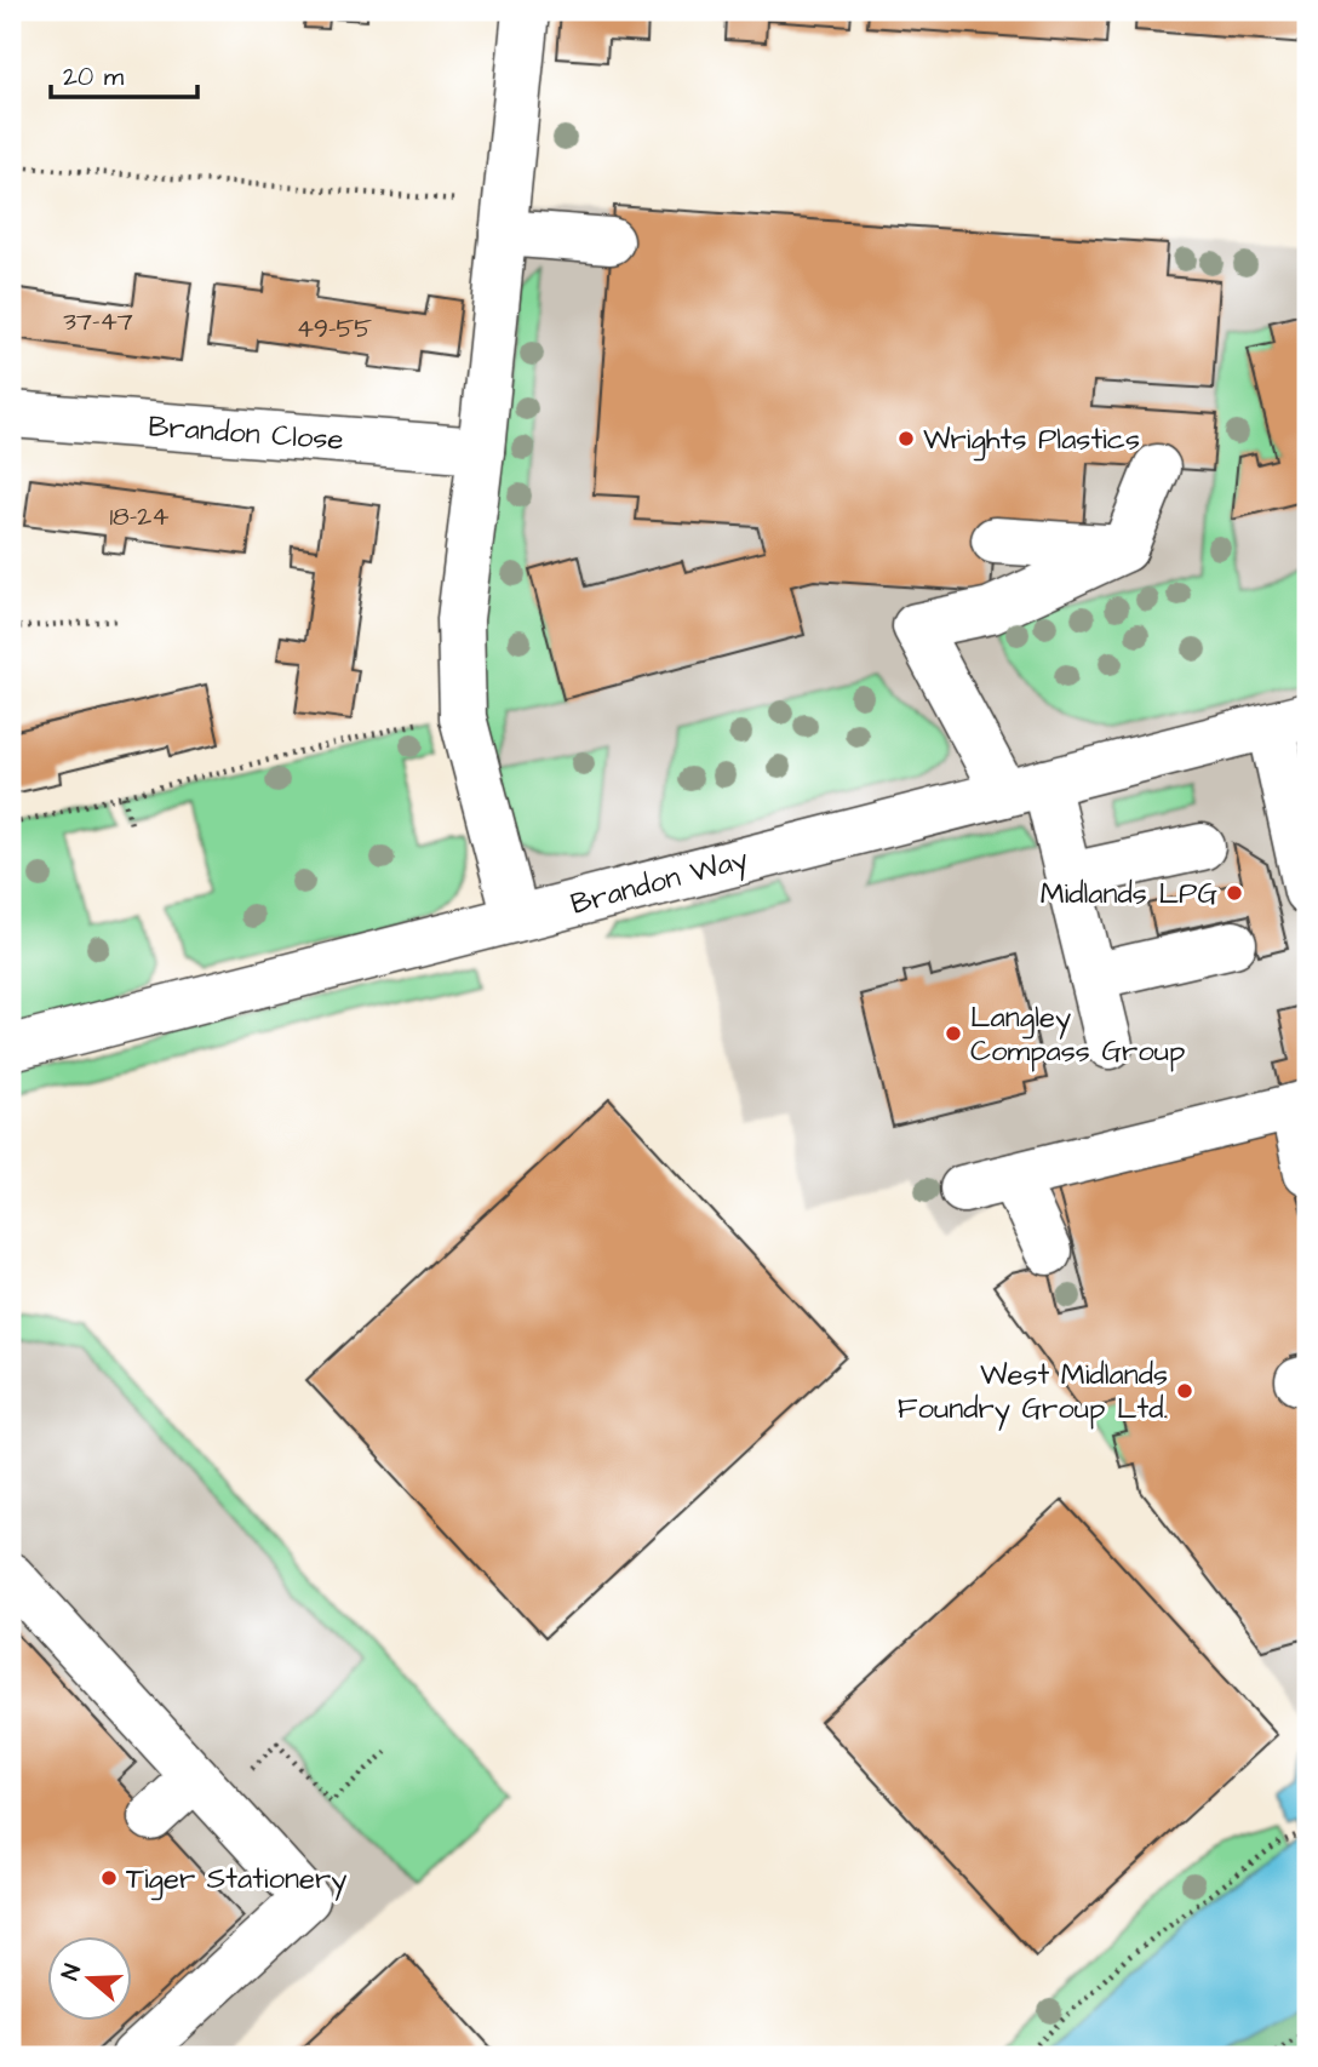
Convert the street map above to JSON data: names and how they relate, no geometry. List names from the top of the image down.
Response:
{
  "streets": {
    "street": ["Brandon Close", "Brandon Way"]
  },
  "places": [
    "Wrights Plastics",
    "Midlands LPG",
    "Langley Compass Group",
    "West Midlands Foundry Group Ltd.",
    "Tiger Stationery"
  ],
  "house_numbers": ["37-47", "49-55", "18-24"],
  "scale_bar": "20 m",
  "north": "left"
}
